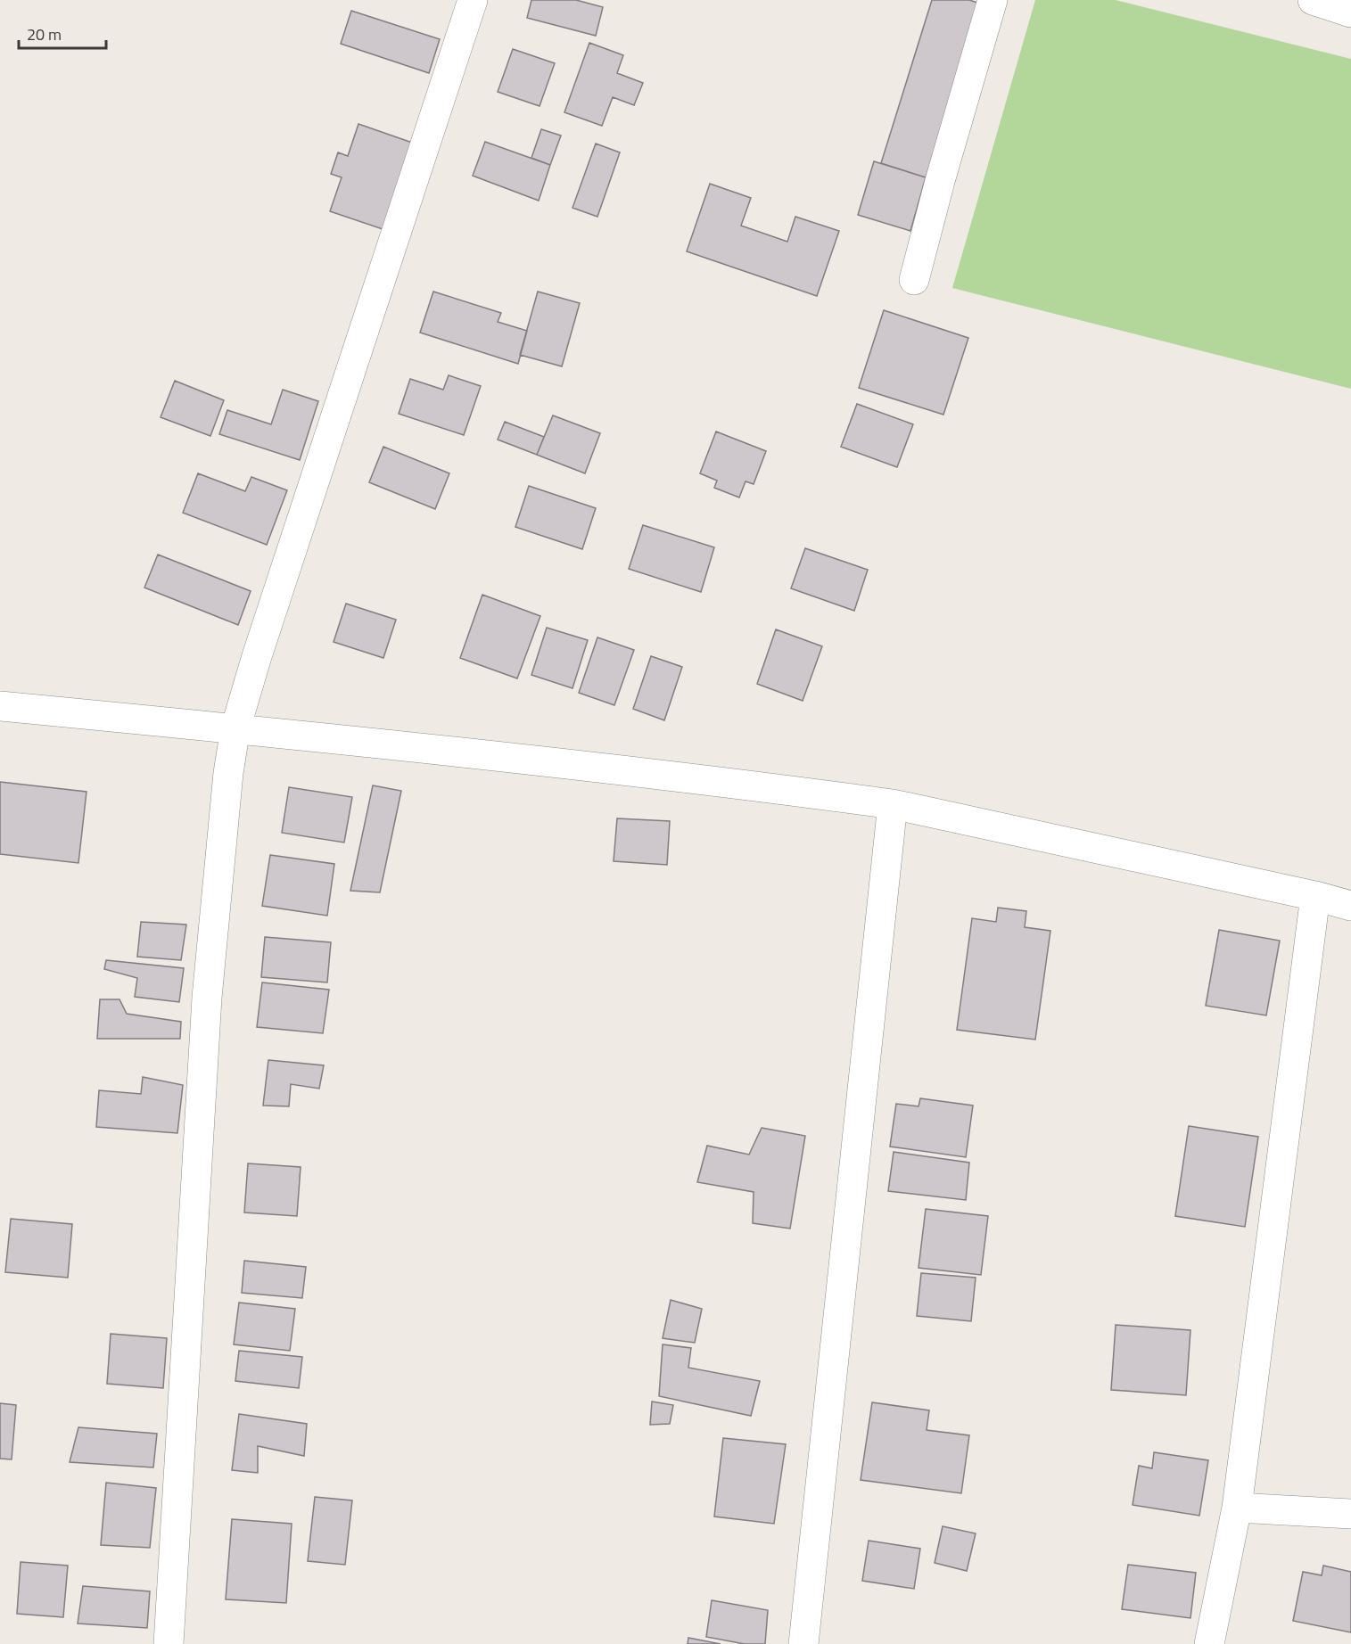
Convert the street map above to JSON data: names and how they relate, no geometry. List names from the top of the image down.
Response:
{
  "scale_bar": "20 m"
}
